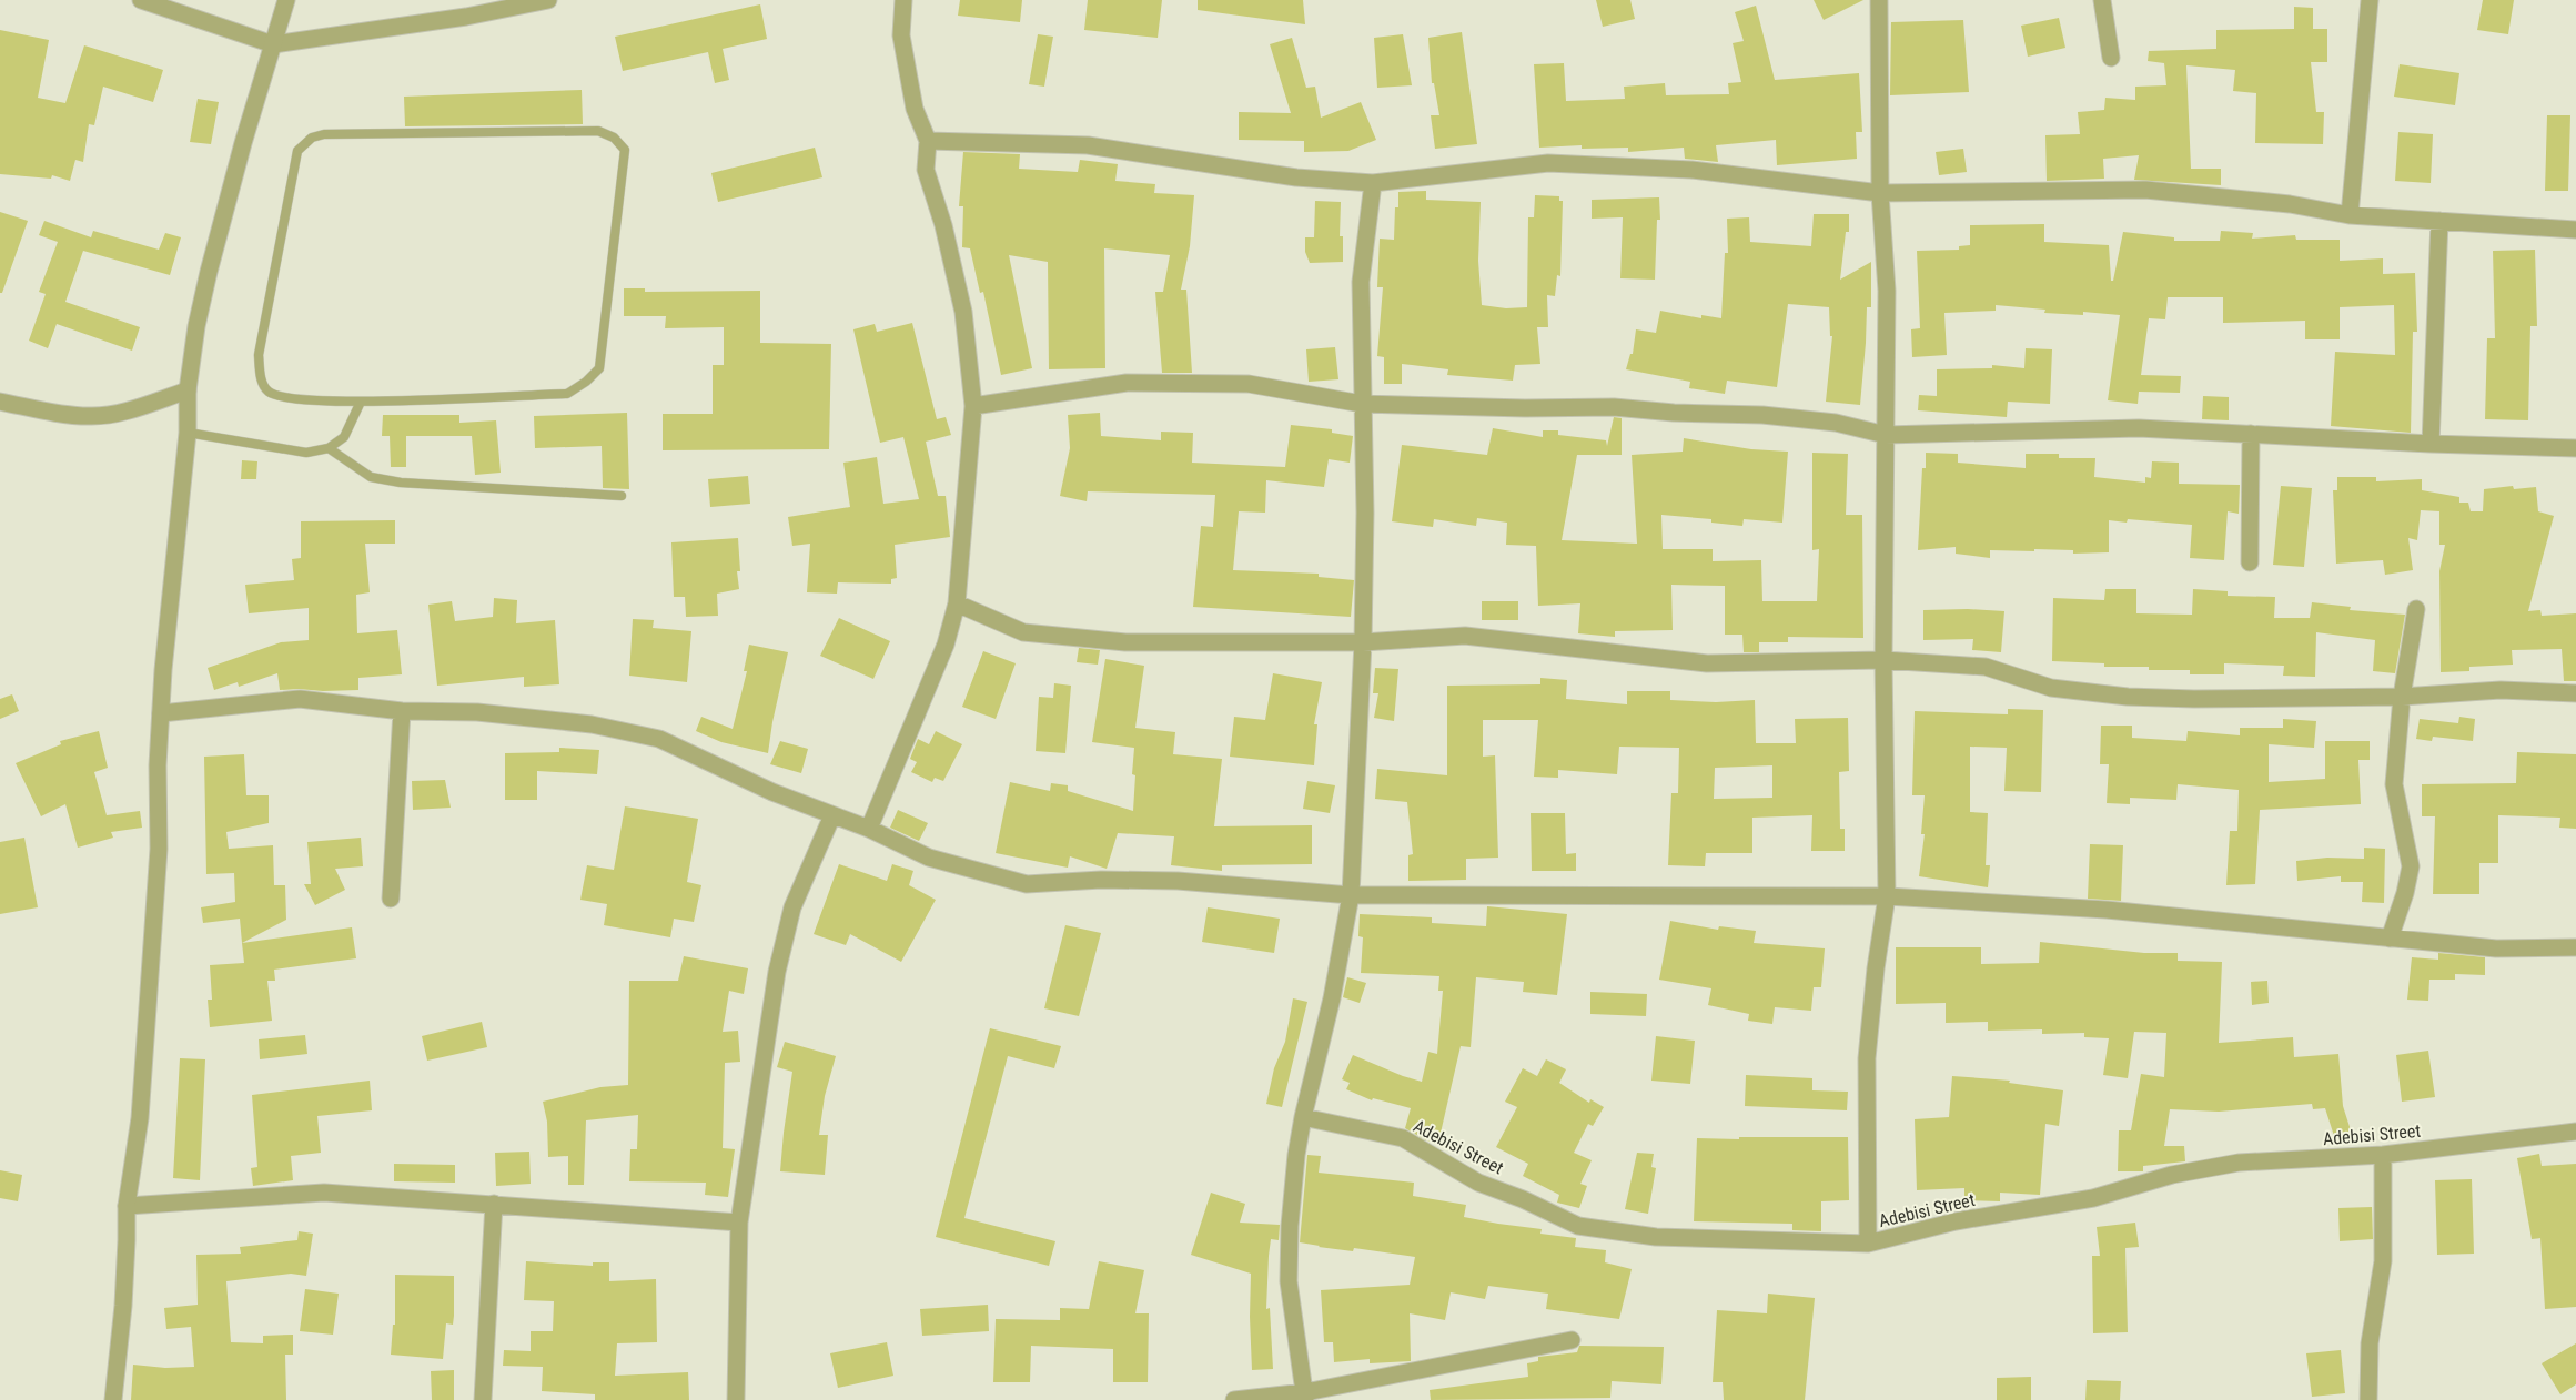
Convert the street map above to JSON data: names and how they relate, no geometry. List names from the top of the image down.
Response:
{
  "streets": {
    "street": ["Adebisi Street"]
  }
}
